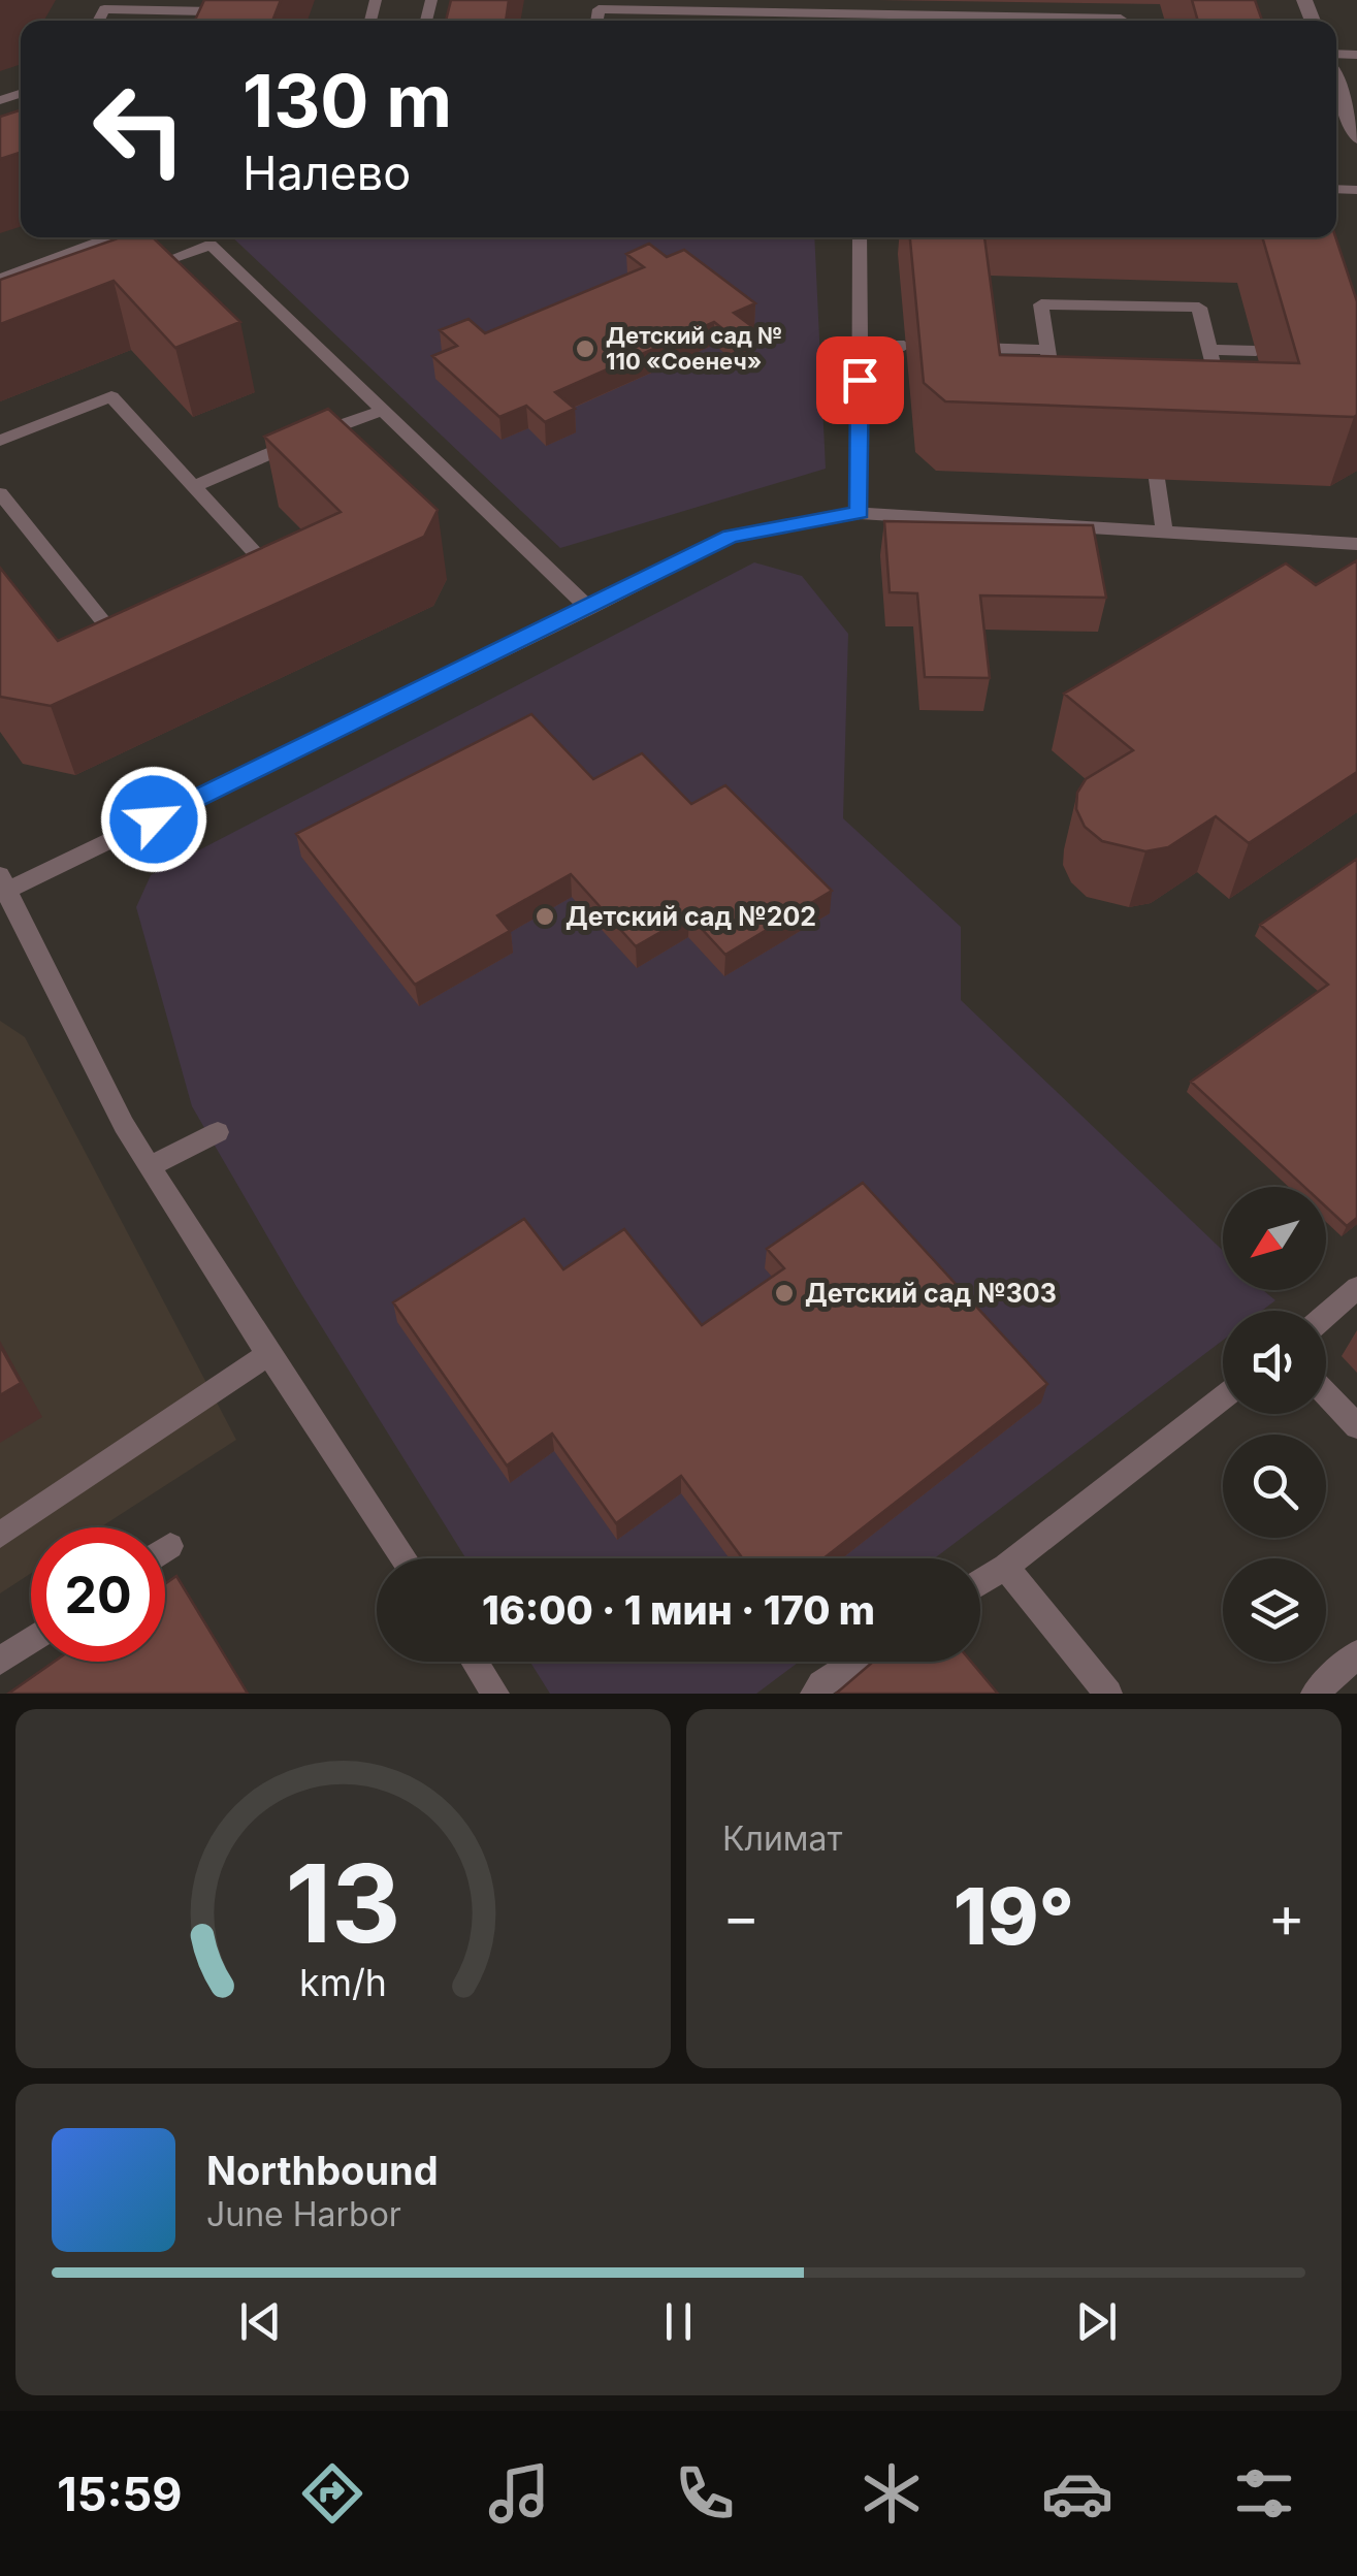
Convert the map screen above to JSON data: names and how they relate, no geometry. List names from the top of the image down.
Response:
{
  "places": ["Детский сад № 110 «Соенеч»", "Детский сад №202", "Детский сад №303"],
  "north": "bottom left",
  "page": {
    "turn": ["130 m", "Налево"],
    "limit": "20",
    "trip": "16:00 · 1 мин · 170 m",
    "tile": "Климат",
    "heat": ["−", "19°", "+"],
    "song": ["Northbound", "June Harbor"],
    "tabs": "15:59",
    "gauge": ["13", "km/h"]
  }
}
